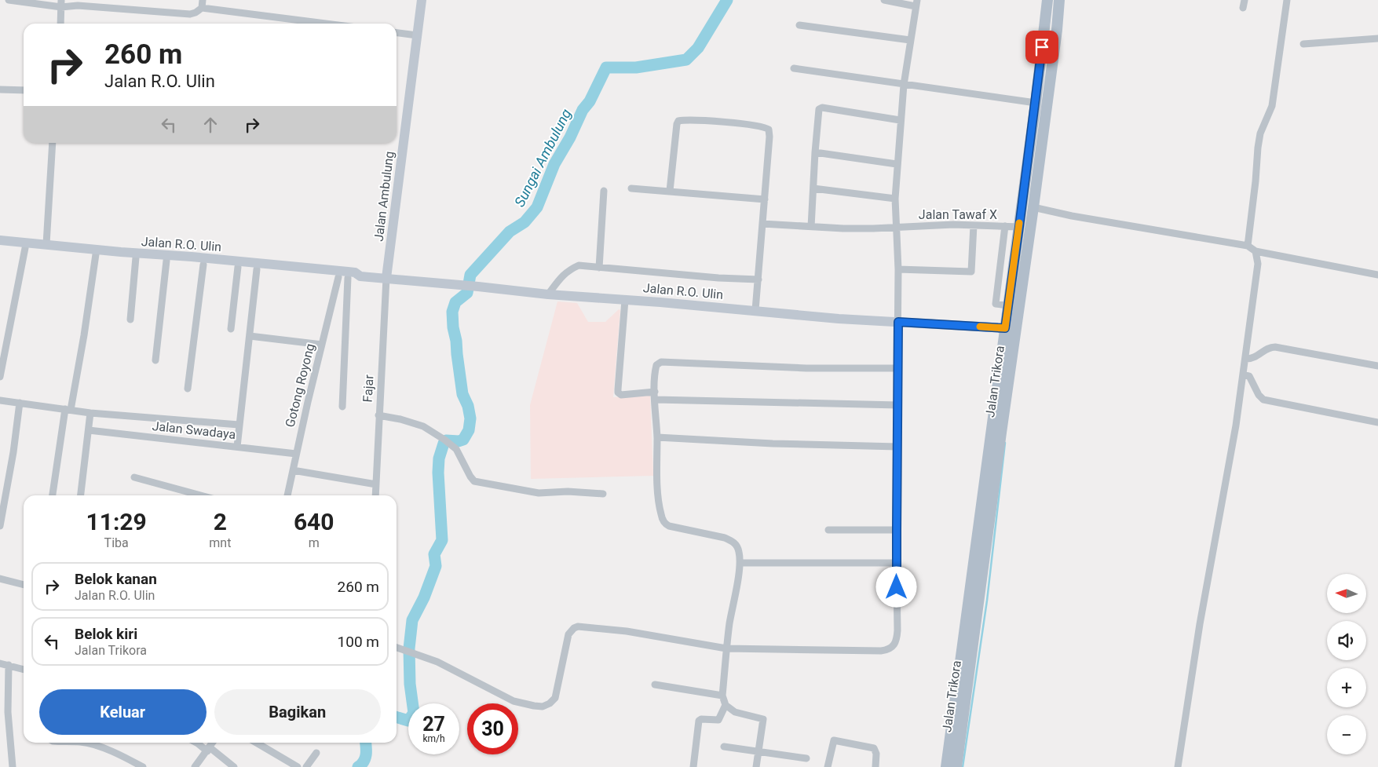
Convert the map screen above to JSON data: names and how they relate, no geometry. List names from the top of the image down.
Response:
{
  "streets": {
    "main road": ["Jalan Ambulung", "Jalan R.O. Ulin", "Jalan Trikora"],
    "street": [
      "Jalan Tawaf X",
      "Gotong Royong",
      "Fajar",
      "Jalan Swadaya"
    ]
  },
  "crossings": [
    ["Jalan Ambulung", "Jalan R.O. Ulin"],
    ["Jalan Ambulung", "Fajar"],
    ["Jalan Tawaf X", "Jalan Trikora"],
    ["Jalan R.O. Ulin", "Jalan Trikora"],
    ["Jalan R.O. Ulin", "Gotong Royong"],
    ["Jalan R.O. Ulin", "Fajar"],
    ["Gotong Royong", "Jalan Swadaya"]
  ],
  "water": ["Sungai Ambulung"],
  "north": "left",
  "page": {
    "turn": ["260 m", "Jalan R.O. Ulin"],
    "eta": [
      "11:29",
      "Tiba",
      "2",
      "mnt",
      "640",
      "m"
    ],
    "list": [
      {
        "name": "Belok kanan",
        "note": "Jalan R.O. Ulin",
        "value": "260 m"
      },
      {
        "name": "Belok kiri",
        "note": "Jalan Trikora",
        "value": "100 m"
      }
    ],
    "map_buttons": ["+", "−"],
    "buttons": ["Keluar", "Bagikan"],
    "speed": "27 km/h",
    "limit": "30"
  }
}
